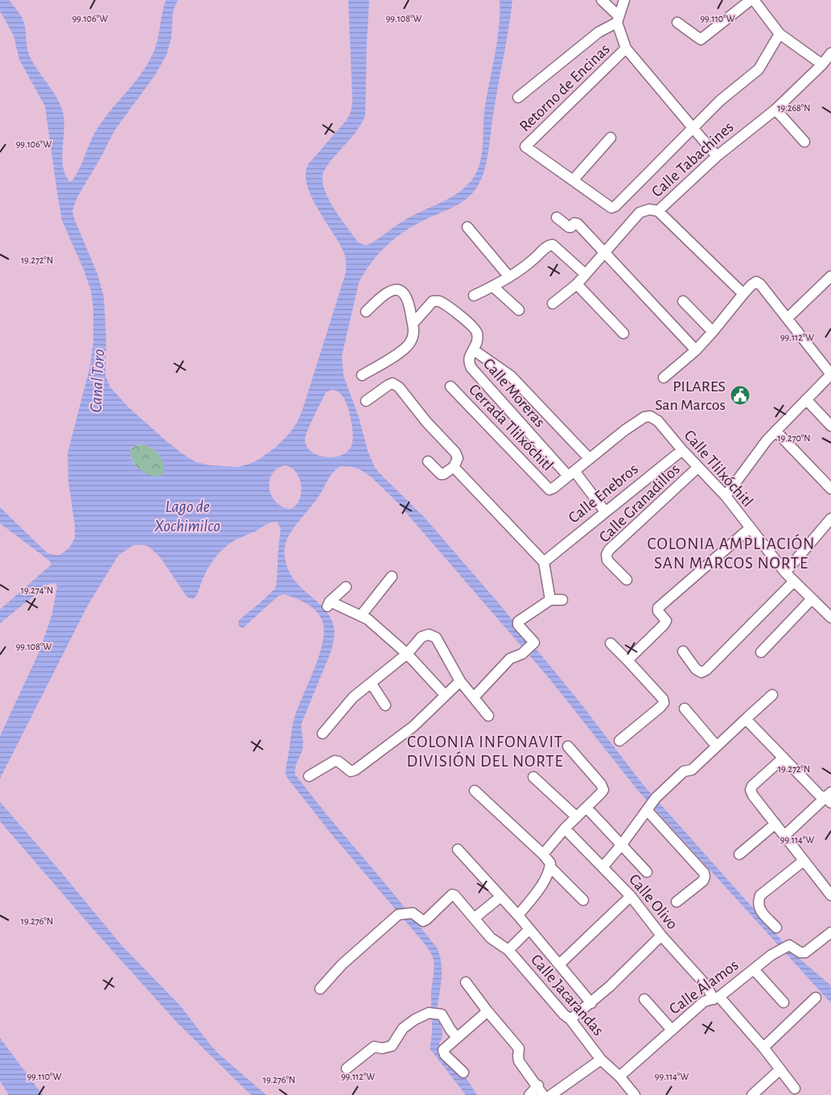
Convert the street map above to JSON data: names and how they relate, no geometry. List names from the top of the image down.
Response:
{
  "streets": {
    "street": [
      "Retorno de Encinas",
      "Calle Tabachines",
      "Calle Moreras",
      "Cerrada Tlilxóchitl",
      "Calle Tlilxóchitl",
      "Calle Enebros",
      "Calle Granadillos",
      "Calle Olivo",
      "Calle Álamos",
      "Calle Jacarandas"
    ]
  },
  "crossings": [
    ["Calle Moreras", "Calle Tlilxóchitl"],
    ["Cerrada Tlilxóchitl", "Calle Tlilxóchitl"],
    ["Calle Tlilxóchitl", "Calle Enebros"],
    ["Calle Tlilxóchitl", "Calle Granadillos"],
    ["Calle Olivo", "Calle Álamos"],
    ["Calle Álamos", "Calle Jacarandas"]
  ],
  "districts": ["COLONIA AMPLIACIÓN SAN MARCOS NORTE", "COLONIA INFONAVIT DIVISIÓN DEL NORTE"],
  "water": ["Canal Toro", "Lago de Xochimilco"],
  "places": {
    "public building": ["PILARES San Marcos"]
  },
  "coordinates": [
    "99.106°W",
    "99.108°W",
    "99.110°W",
    "19.268°N",
    "19.272°N",
    "99.112°W",
    "19.270°N",
    "19.274°N",
    "99.114°W",
    "19.276°N"
  ]
}
